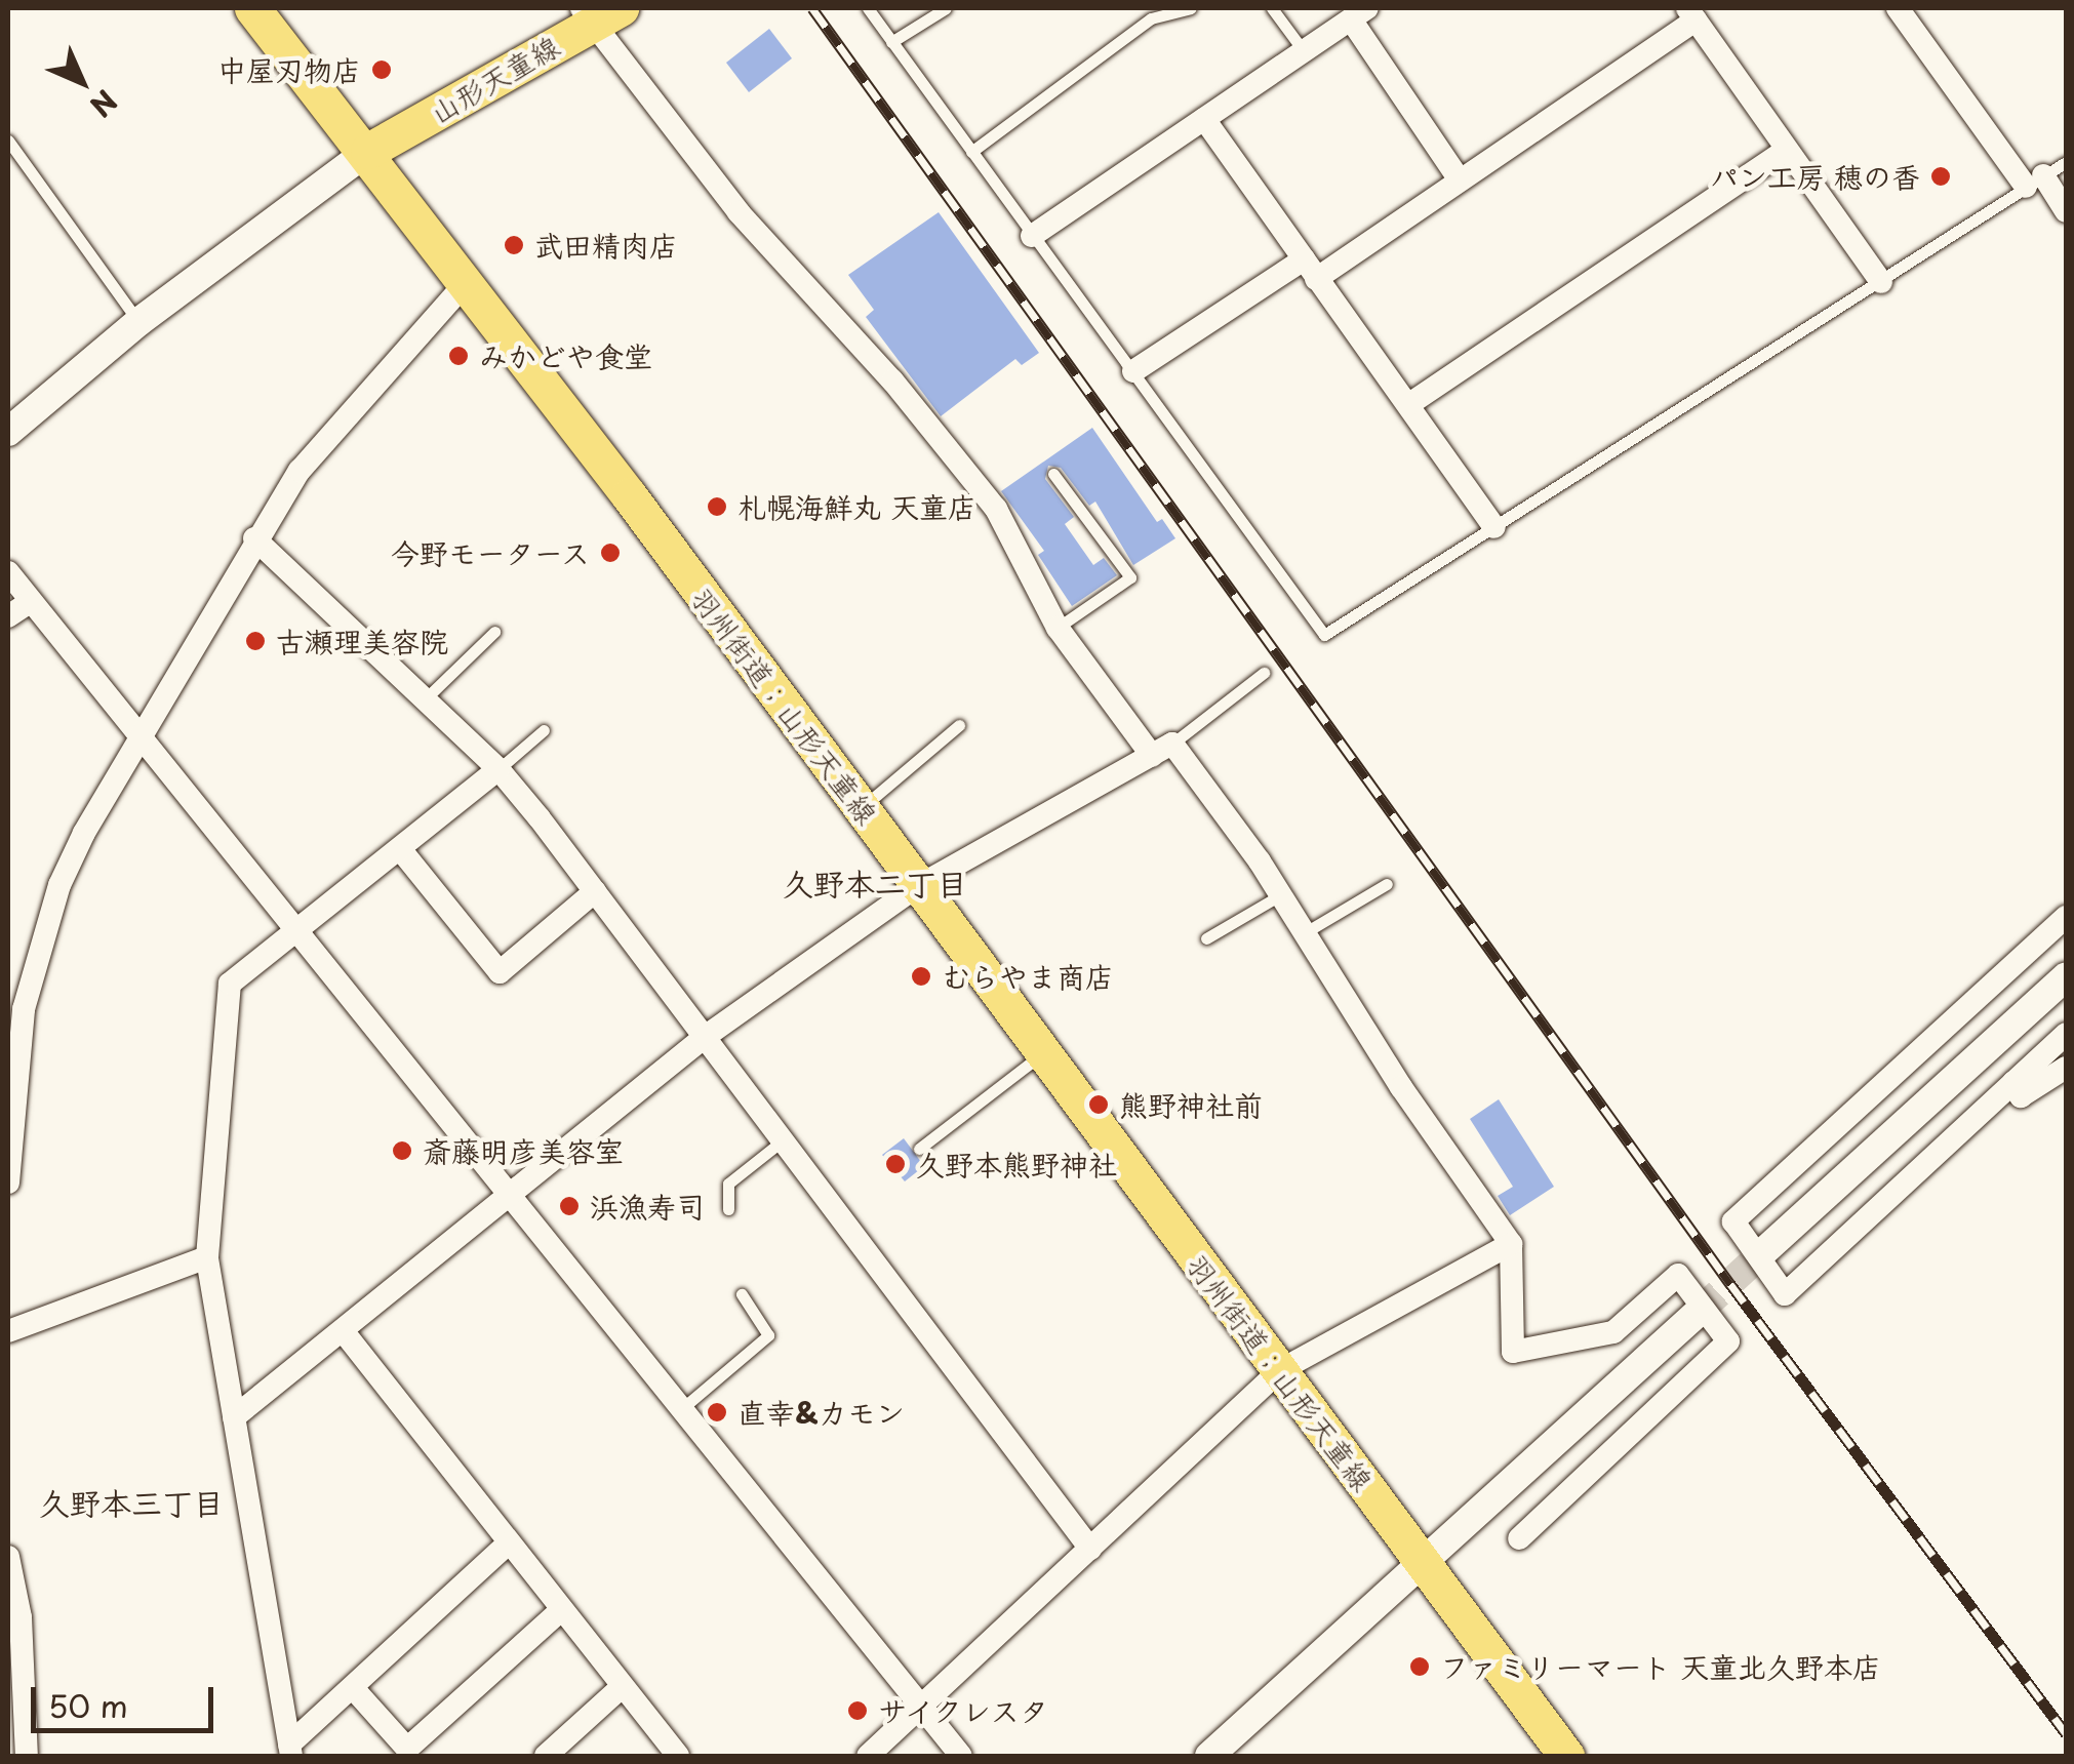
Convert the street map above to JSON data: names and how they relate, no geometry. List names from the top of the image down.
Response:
{
  "streets": {
    "main road": ["山形天童線", "羽州街道；山形天童線"]
  },
  "crossings": [
    ["山形天童線", "羽州街道；山形天童線"]
  ],
  "districts": ["久野本二丁目", "久野本三丁目"],
  "places": [
    "中屋刃物店",
    "パン工房 穂の香",
    "武田精肉店",
    "みかどや食堂",
    "札幌海鮮丸 天童店",
    "今野モータース",
    "古瀬理美容院",
    "むらやま商店",
    "熊野神社前",
    "斎藤明彦美容室",
    "久野本熊野神社",
    "浜漁寿司",
    "直幸&カモン",
    "ファミリーマート 天童北久野本店",
    "サイクレスタ"
  ],
  "scale_bar": "50 m",
  "north": "bottom right"
}
